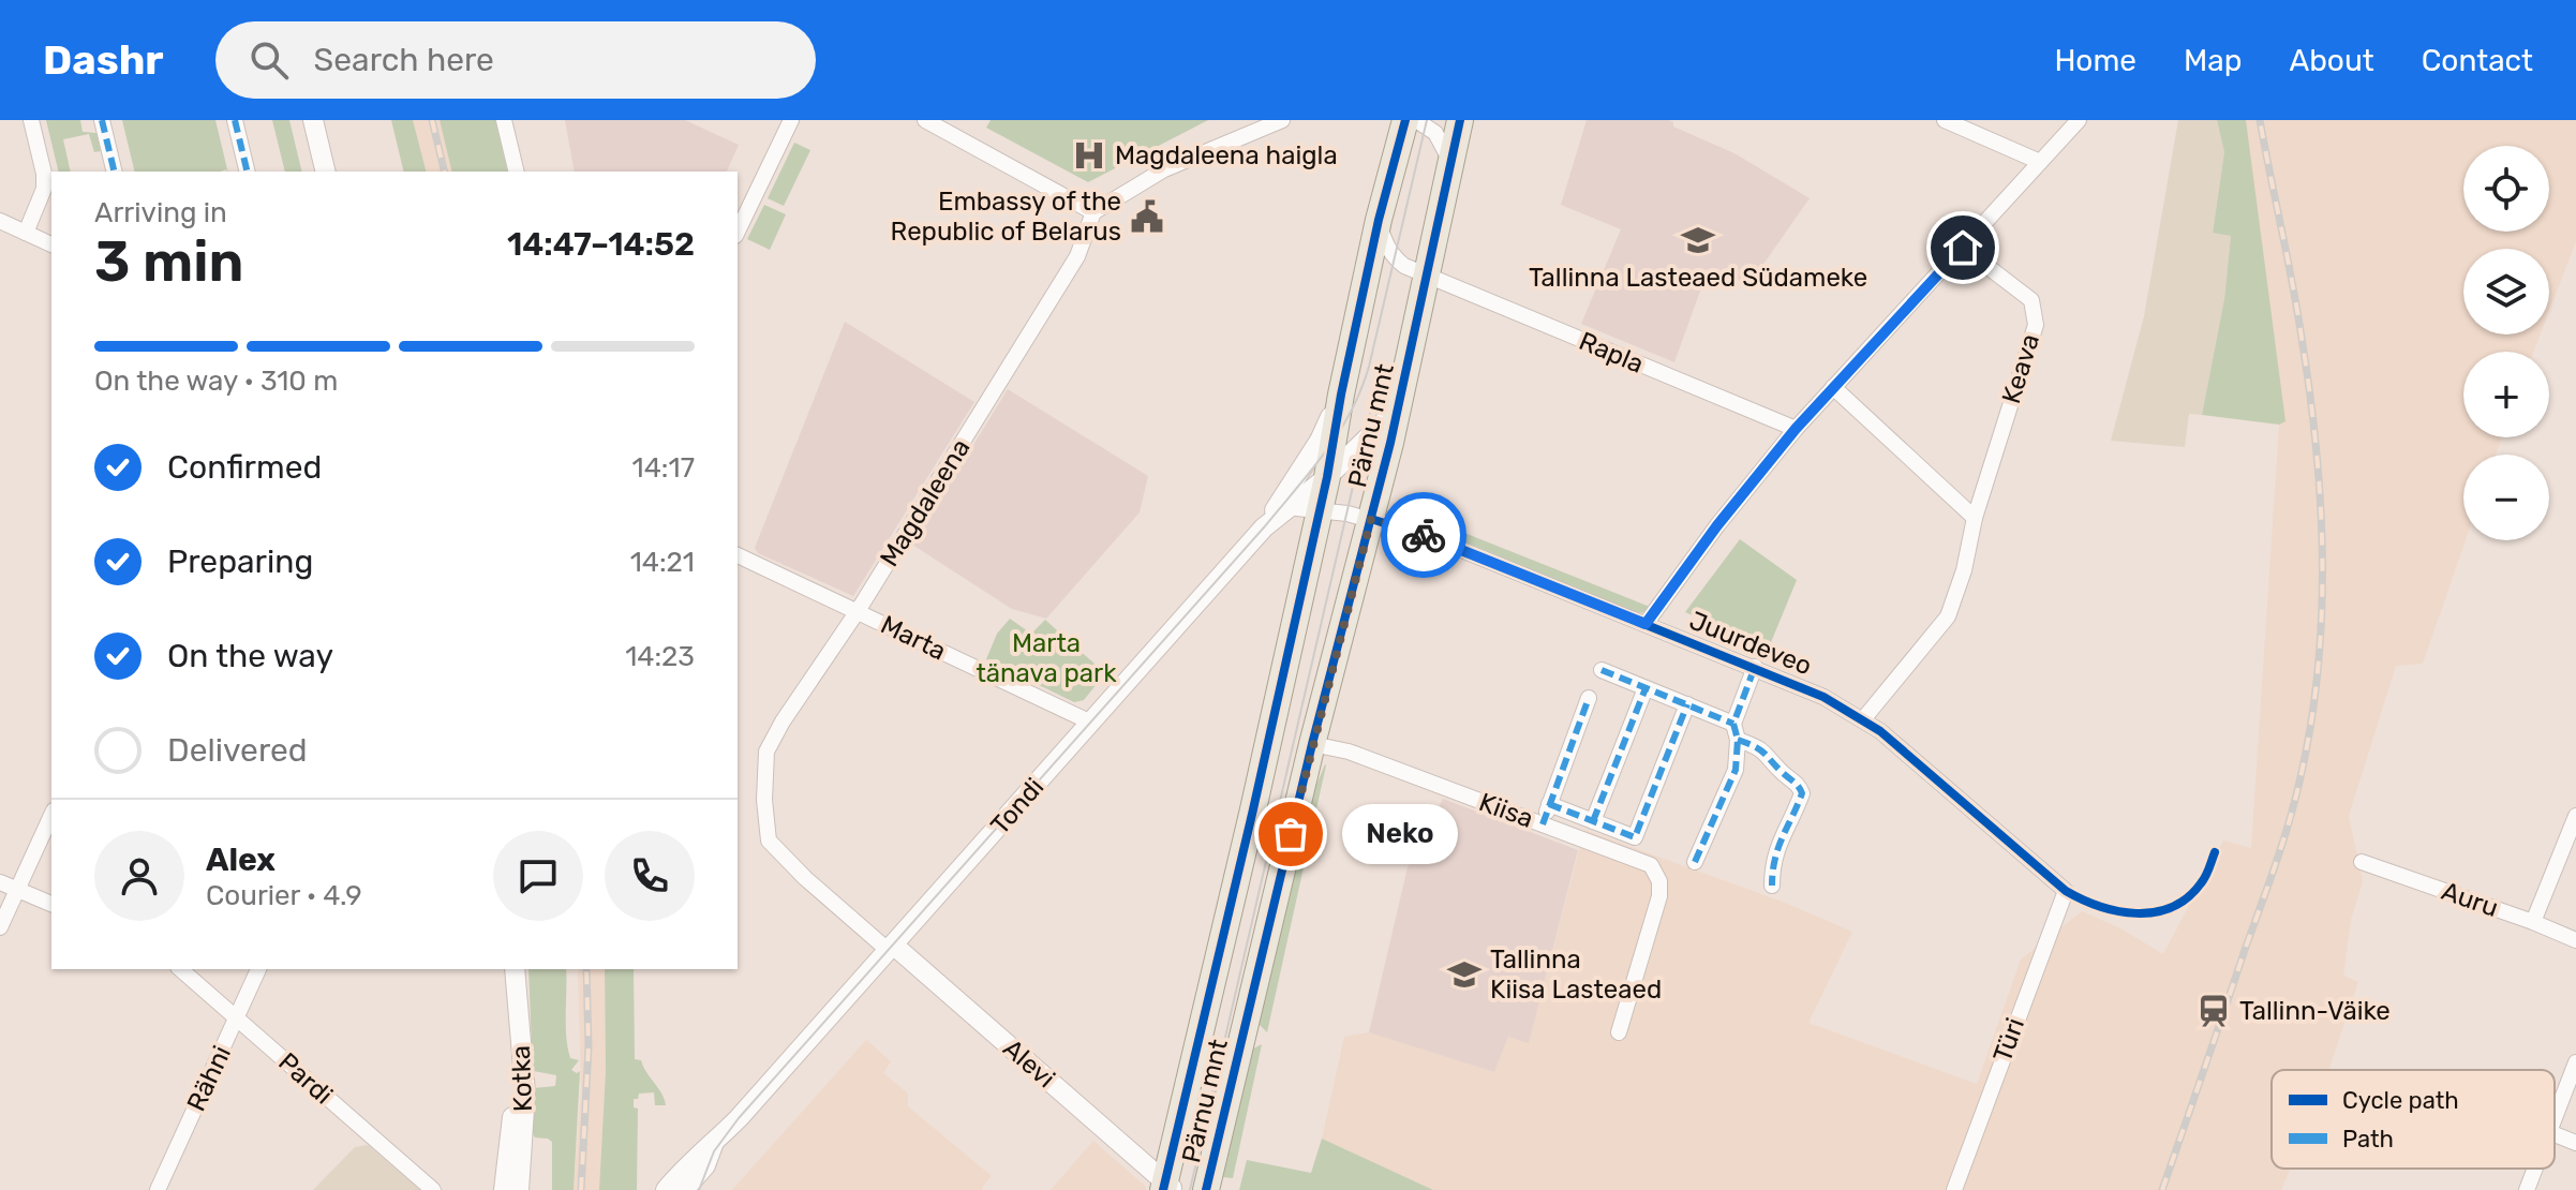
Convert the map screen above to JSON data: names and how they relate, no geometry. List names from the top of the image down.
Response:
{
  "streets": {
    "main road": ["Pärnu mnt"],
    "street": [
      "Rapla",
      "Keava",
      "Magdaleena",
      "Marta",
      "Juurdeveo",
      "Tondi",
      "Kiisa",
      "Auru",
      "Türi",
      "Alevi",
      "Rähni",
      "Pardi",
      "Kotka"
    ]
  },
  "crossings": [
    ["Rapla", "Pärnu mnt"],
    ["Keava", "Juurdeveo"],
    ["Pärnu mnt", "Juurdeveo"],
    ["Pärnu mnt", "Tondi"],
    ["Pärnu mnt", "Kiisa"],
    ["Pärnu mnt", "Alevi"],
    ["Magdaleena", "Marta"],
    ["Magdaleena", "Tondi"],
    ["Magdaleena", "Alevi"],
    ["Marta", "Tondi"],
    ["Juurdeveo", "Tondi"],
    ["Juurdeveo", "Türi"],
    ["Tondi", "Alevi"],
    ["Rähni", "Pardi"]
  ],
  "parks": ["Marta tänava park"],
  "places": {
    "hospital": ["Magdaleena haigla"],
    "public building": ["Embassy of the Republic of Belarus"],
    "school or university": ["Tallinna Lasteaed Südameke", "Tallinna Kiisa Lasteaed"],
    "other": ["Neko"],
    "station": ["Tallinn-Väike"]
  },
  "legend": ["Cycle path", "Path"],
  "page": {
    "header": "Dashr",
    "search": "Search here",
    "nav": [
      "Home",
      "Map",
      "About",
      "Contact"
    ],
    "map_buttons": ["+", "−"],
    "heading": ["3 min", "Arriving in", "14:47–14:52"],
    "panel": ["Alex", "Courier · 4.9"],
    "bar": "On the way · 310 m",
    "list": [
      ["Confirmed", "14:17"],
      ["Preparing", "14:21"],
      ["On the way", "14:23"],
      "Delivered"
    ],
    "bubble": "Neko"
  }
}
